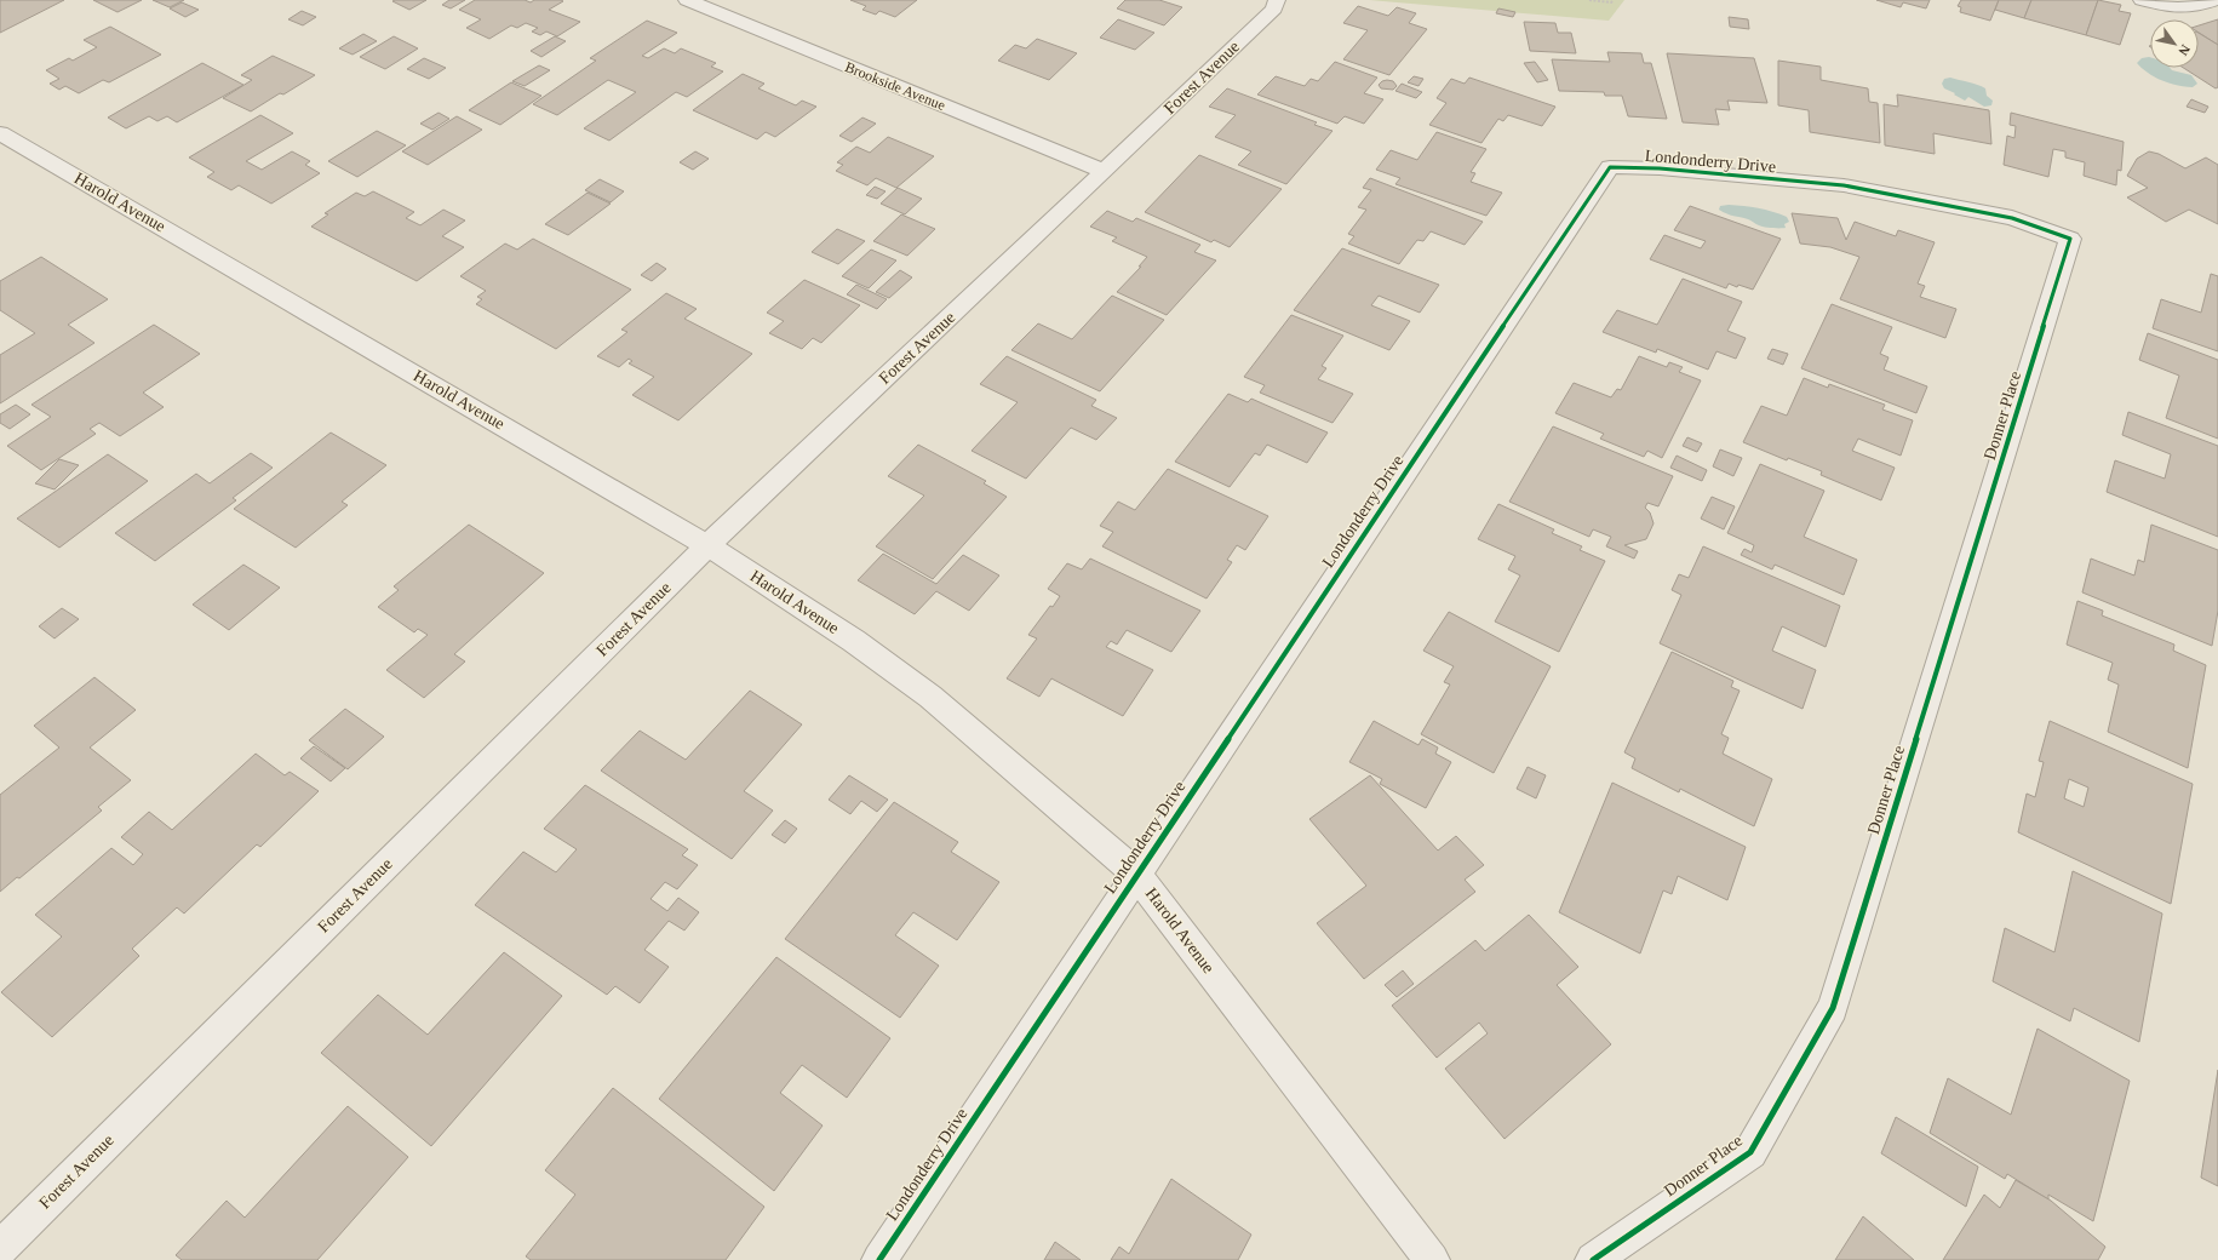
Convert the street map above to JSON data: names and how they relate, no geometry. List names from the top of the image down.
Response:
{
  "streets": {
    "street": [
      "Forest Avenue",
      "Brookside Avenue",
      "Londonderry Drive",
      "Harold Avenue",
      "Donner Place"
    ]
  },
  "crossings": [
    ["Forest Avenue", "Brookside Avenue"],
    ["Forest Avenue", "Harold Avenue"],
    ["Londonderry Drive", "Harold Avenue"],
    ["Londonderry Drive", "Donner Place"]
  ],
  "north": "bottom right"
}
